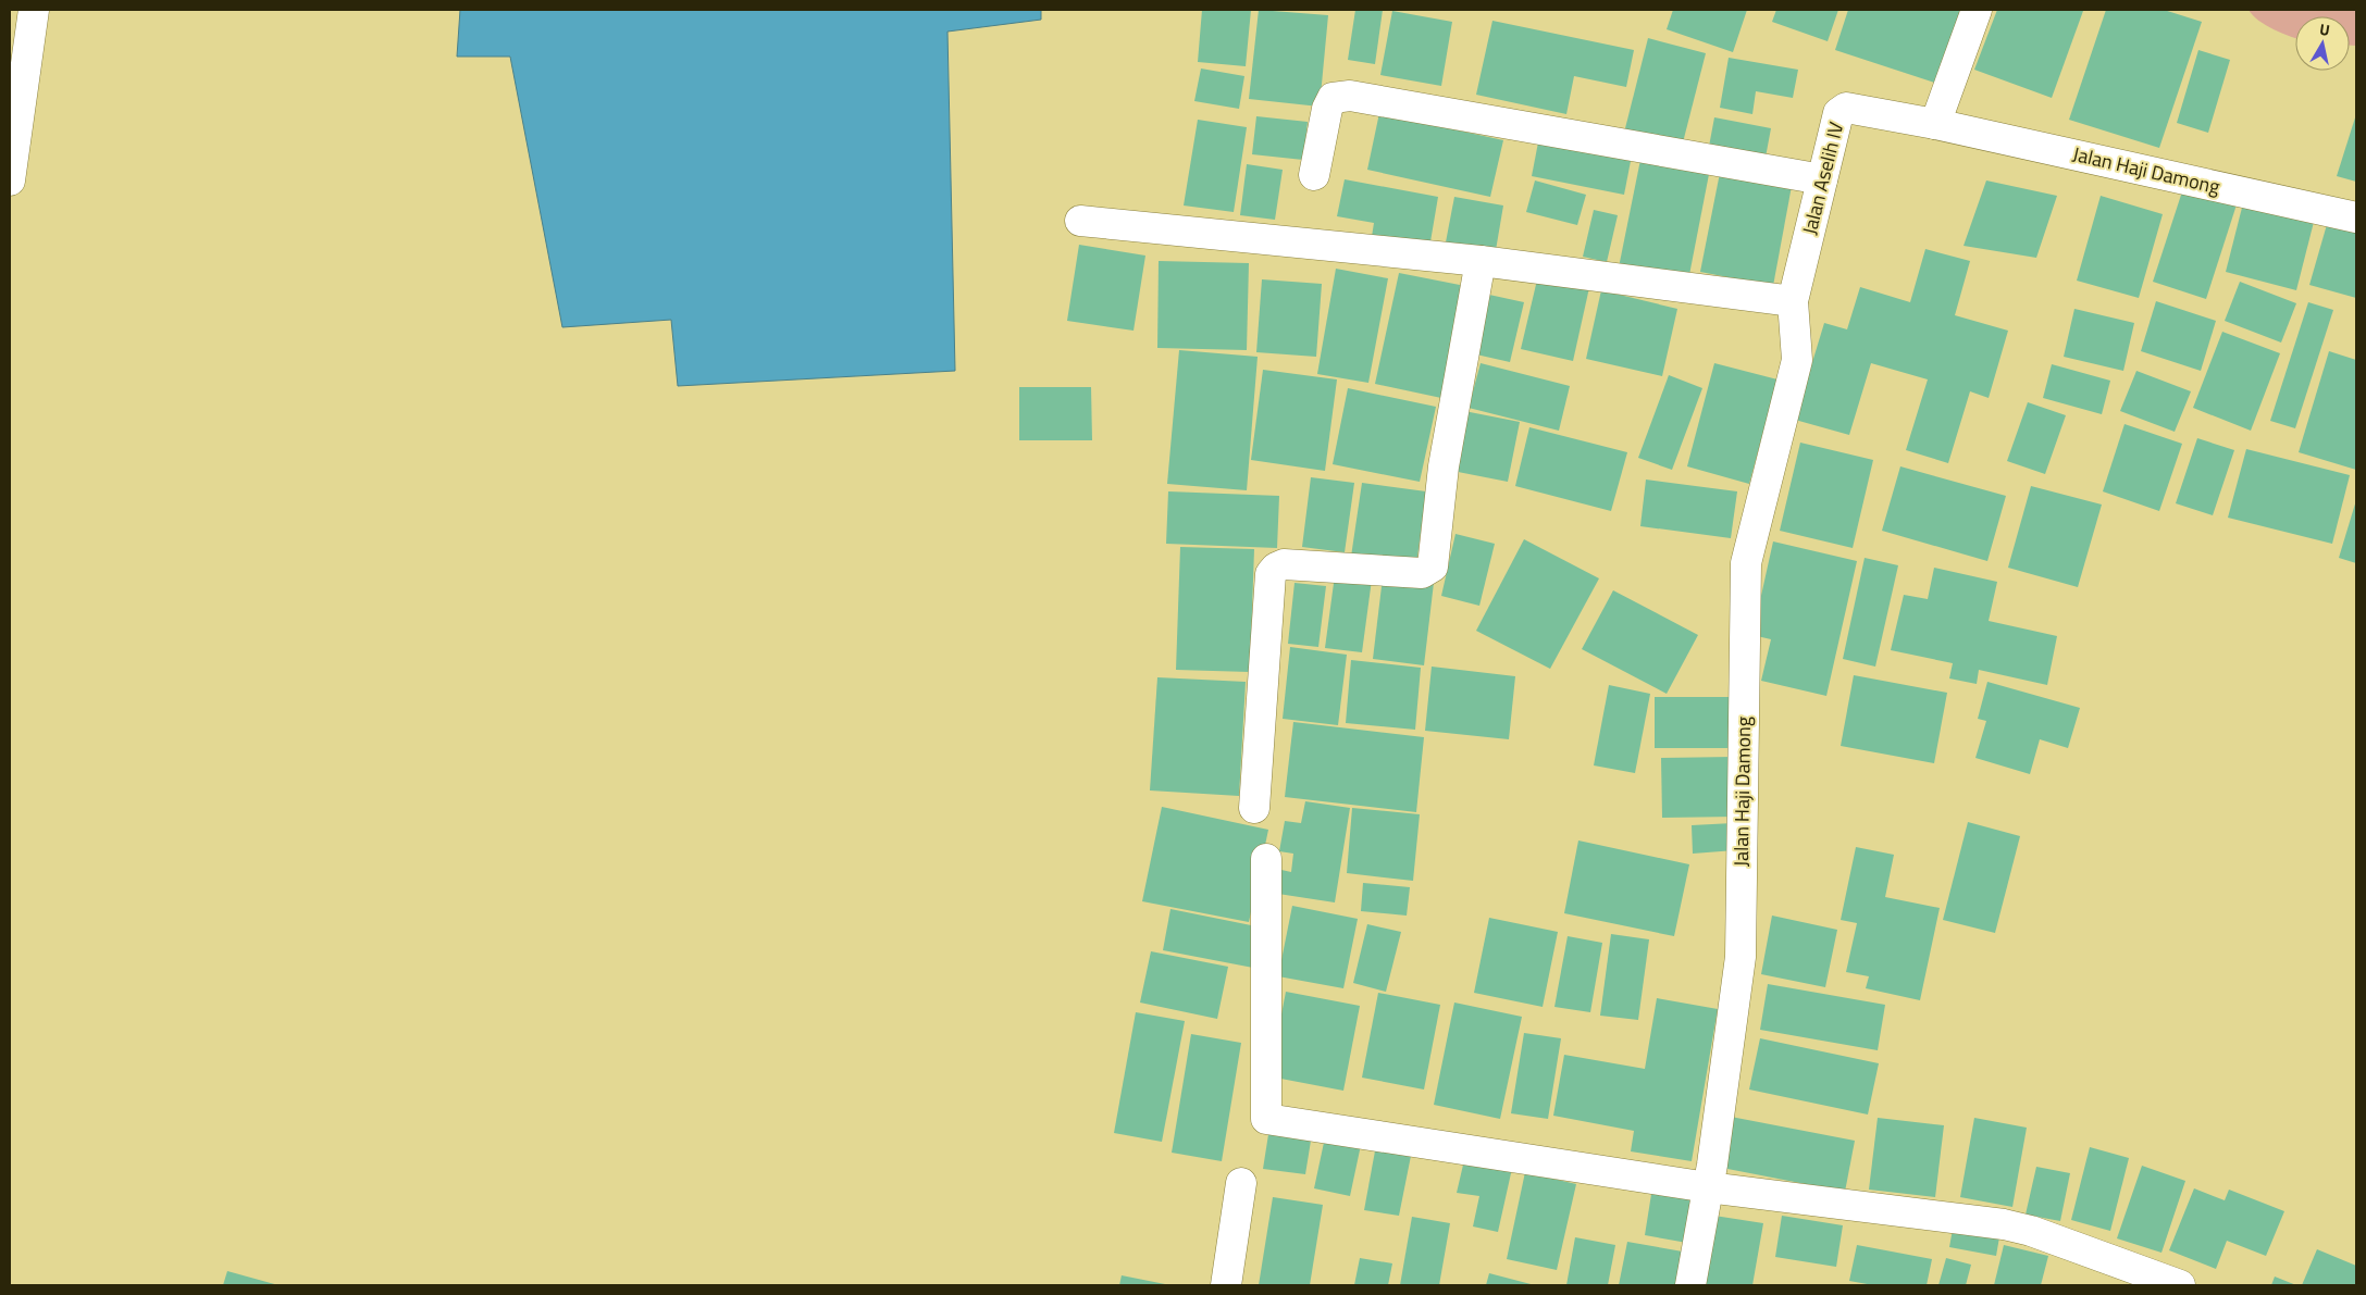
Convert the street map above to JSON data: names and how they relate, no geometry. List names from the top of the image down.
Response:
{
  "streets": {
    "street": ["Jalan Haji Damong", "Jalan Aselih IV"]
  },
  "crossings": [
    ["Jalan Haji Damong", "Jalan Aselih IV"]
  ],
  "north": "top"
}
